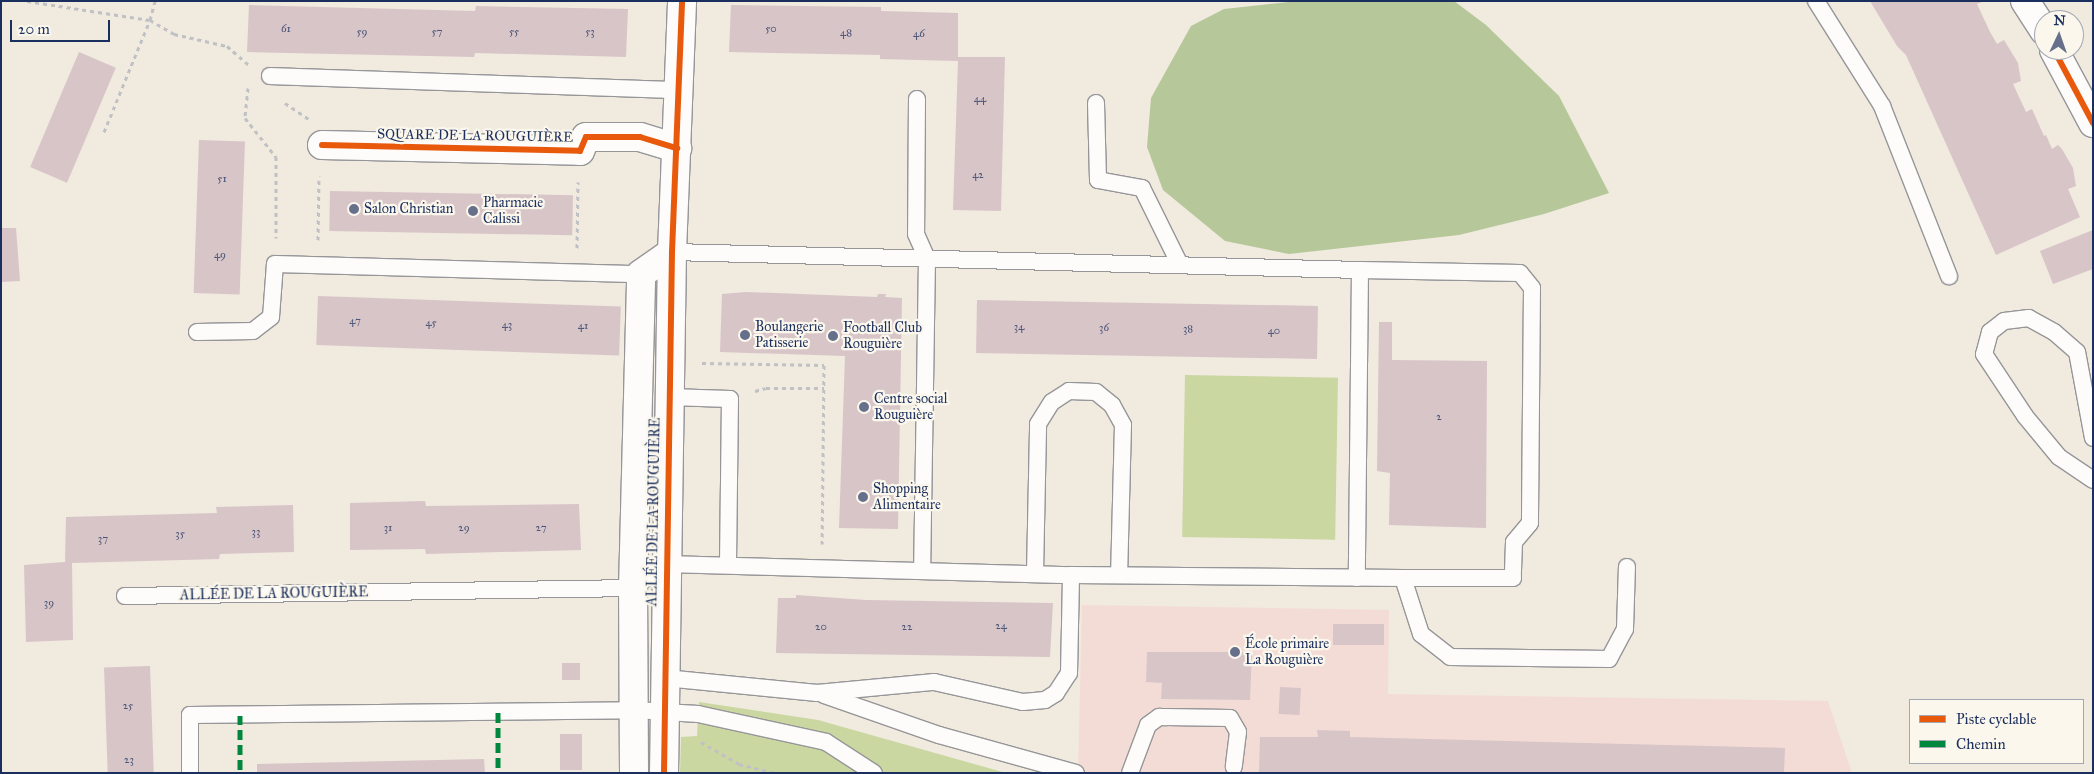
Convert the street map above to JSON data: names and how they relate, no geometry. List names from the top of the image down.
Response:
{
  "streets": {
    "street": ["SQUARE DE LA ROUGUIÈRE", "ALLÉE DE LA ROUGUIÈRE"]
  },
  "places": [
    "Salon Christian",
    "Pharmacie Calissi",
    "Boulangerie Patisserie",
    "Football Club Rouguière",
    "Centre social Rouguière",
    "Shopping Alimentaire",
    "École primaire La Rouguière"
  ],
  "house_numbers": [
    "61",
    "50",
    "59",
    "57",
    "55",
    "53",
    "48",
    "46",
    "44",
    "42",
    "51",
    "49",
    "47",
    "45",
    "43",
    "41",
    "34",
    "36",
    "38",
    "40",
    "2",
    "31",
    "29",
    "27",
    "33",
    "35",
    "37",
    "39",
    "24",
    "20",
    "22",
    "25",
    "23"
  ],
  "legend": ["Piste cyclable", "Chemin"],
  "scale_bar": "20 m",
  "north": "top"
}
